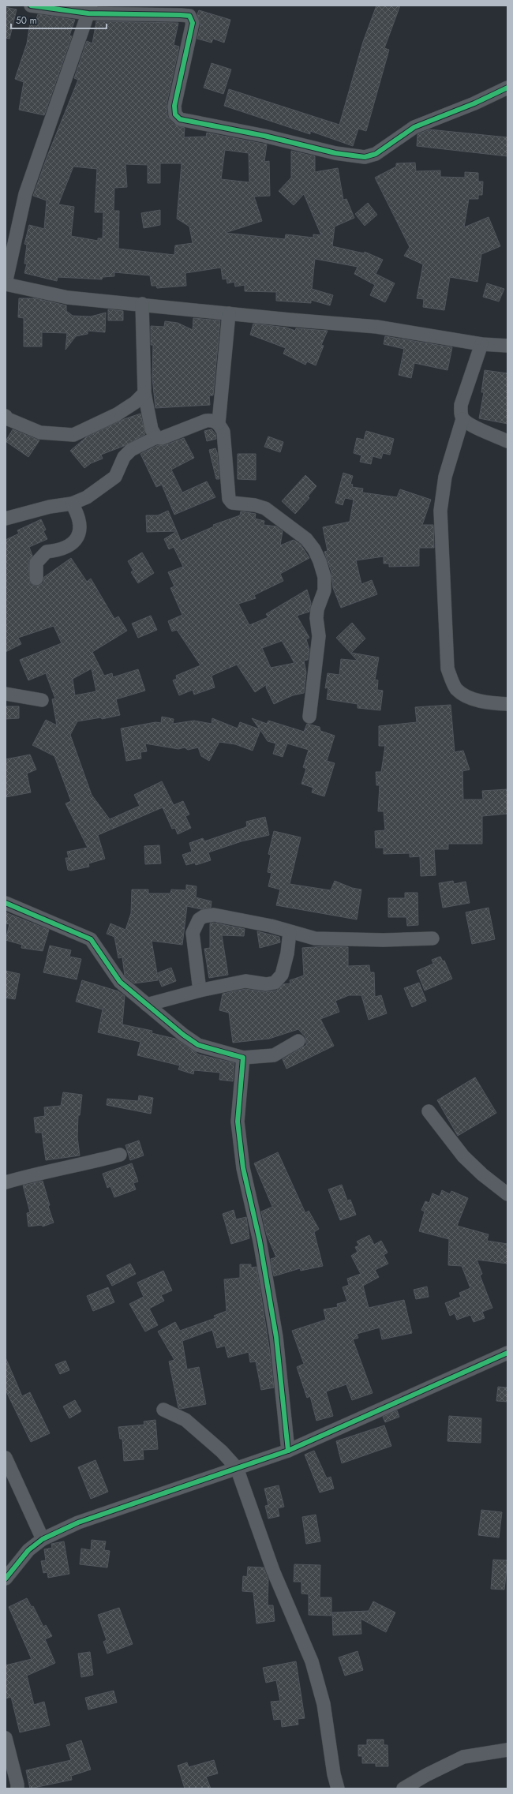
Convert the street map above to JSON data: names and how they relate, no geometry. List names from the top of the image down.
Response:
{
  "scale_bar": "50 m"
}
